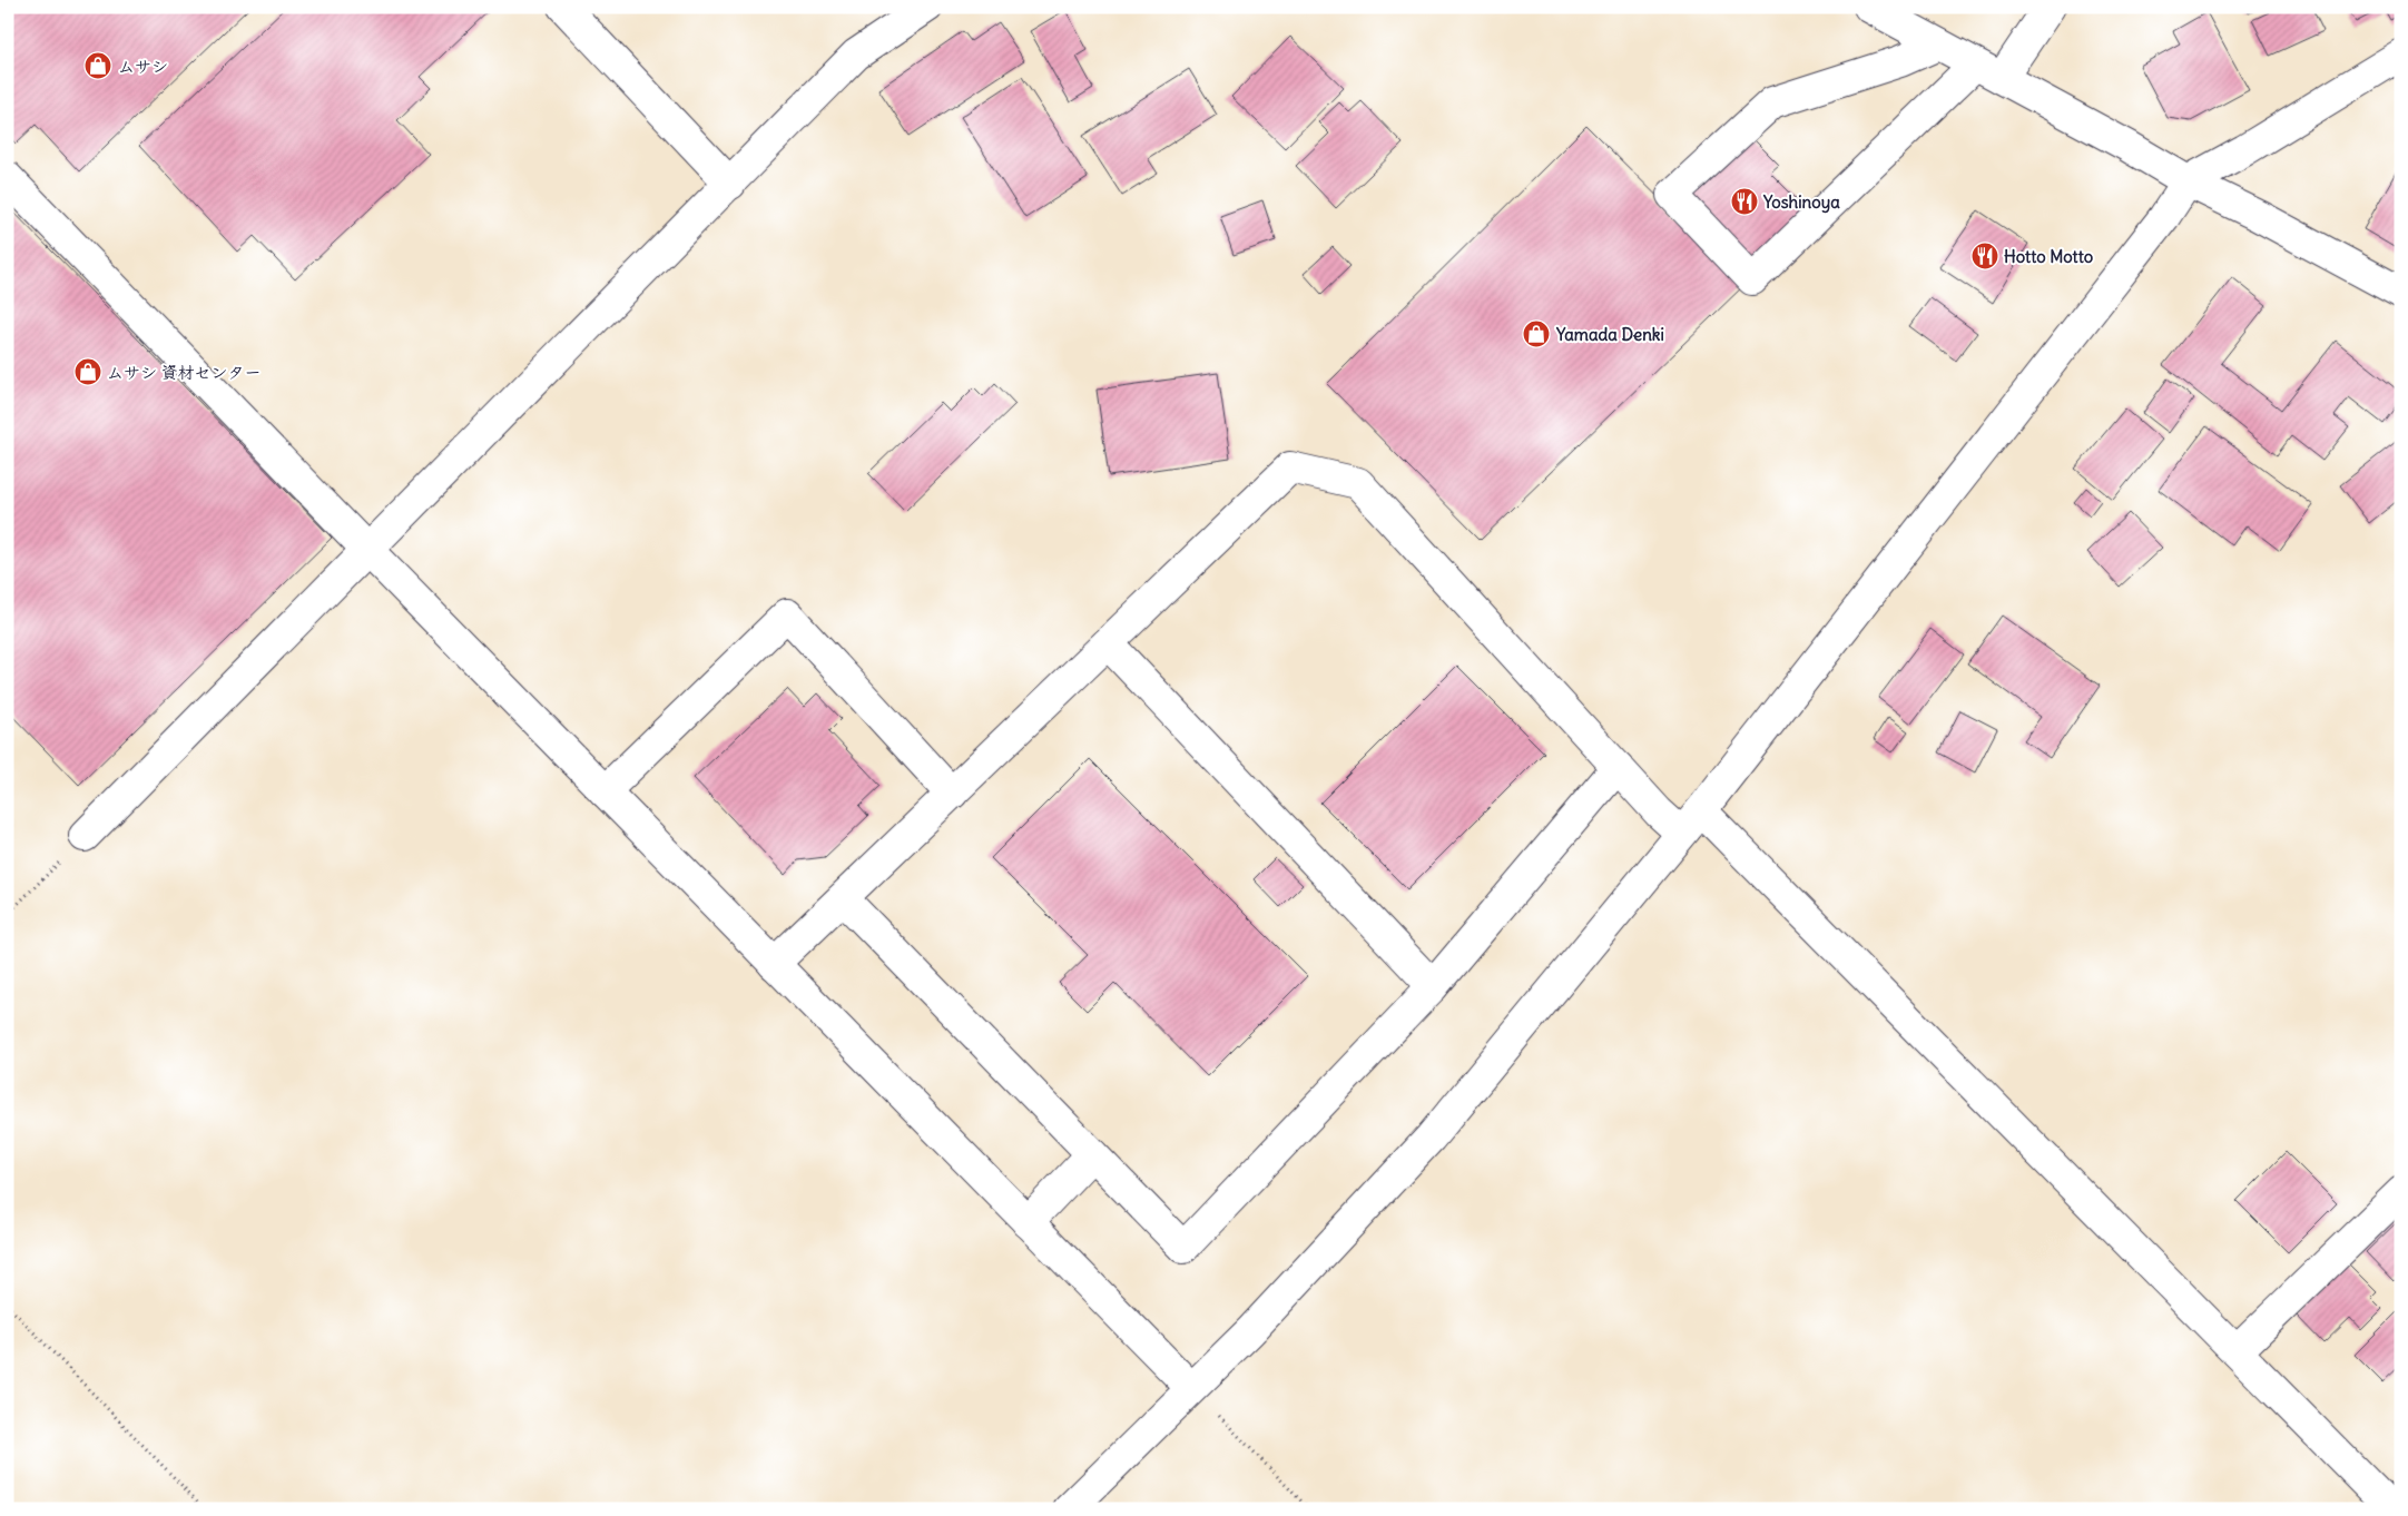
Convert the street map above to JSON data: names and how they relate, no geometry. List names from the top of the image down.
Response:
{
  "places": {
    "shop": ["ムサシ", "Yamada Denki", "ムサシ 資材センター"],
    "restaurant": ["Yoshinoya", "Hotto Motto"]
  }
}
